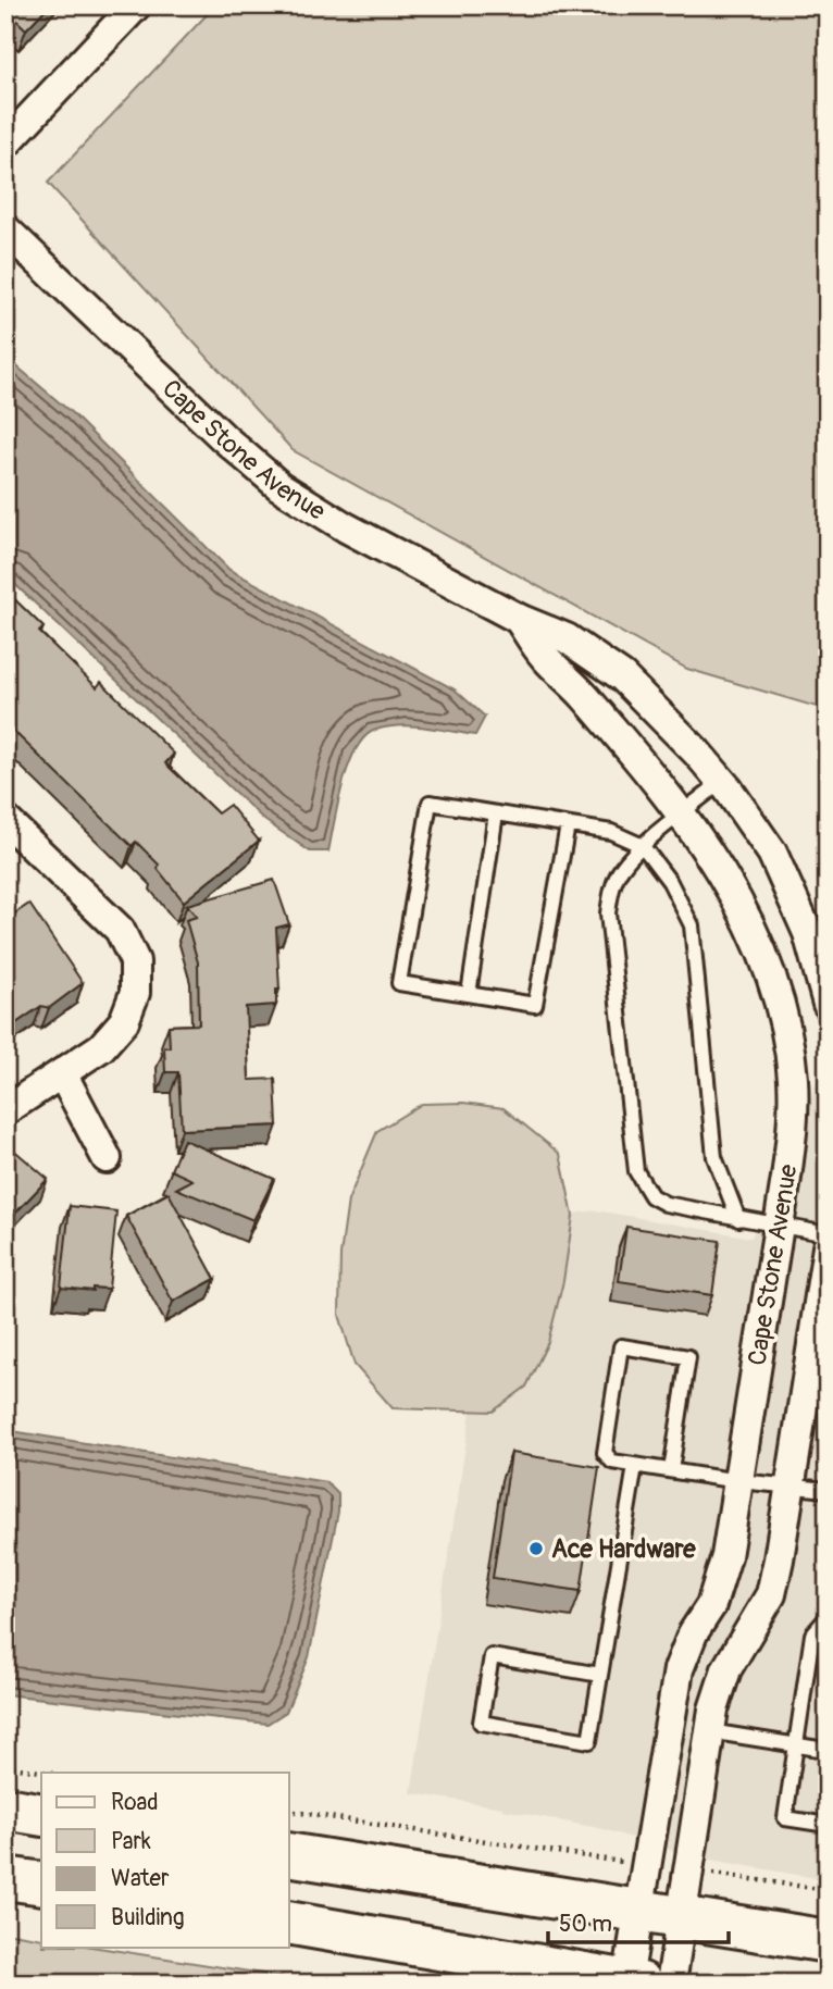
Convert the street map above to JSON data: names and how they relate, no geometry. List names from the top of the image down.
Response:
{
  "streets": {
    "street": ["Cape Stone Avenue"]
  },
  "places": ["Ace Hardware"],
  "legend": [
    "Road",
    "Park",
    "Water",
    "Building"
  ],
  "scale_bar": "50 m"
}
